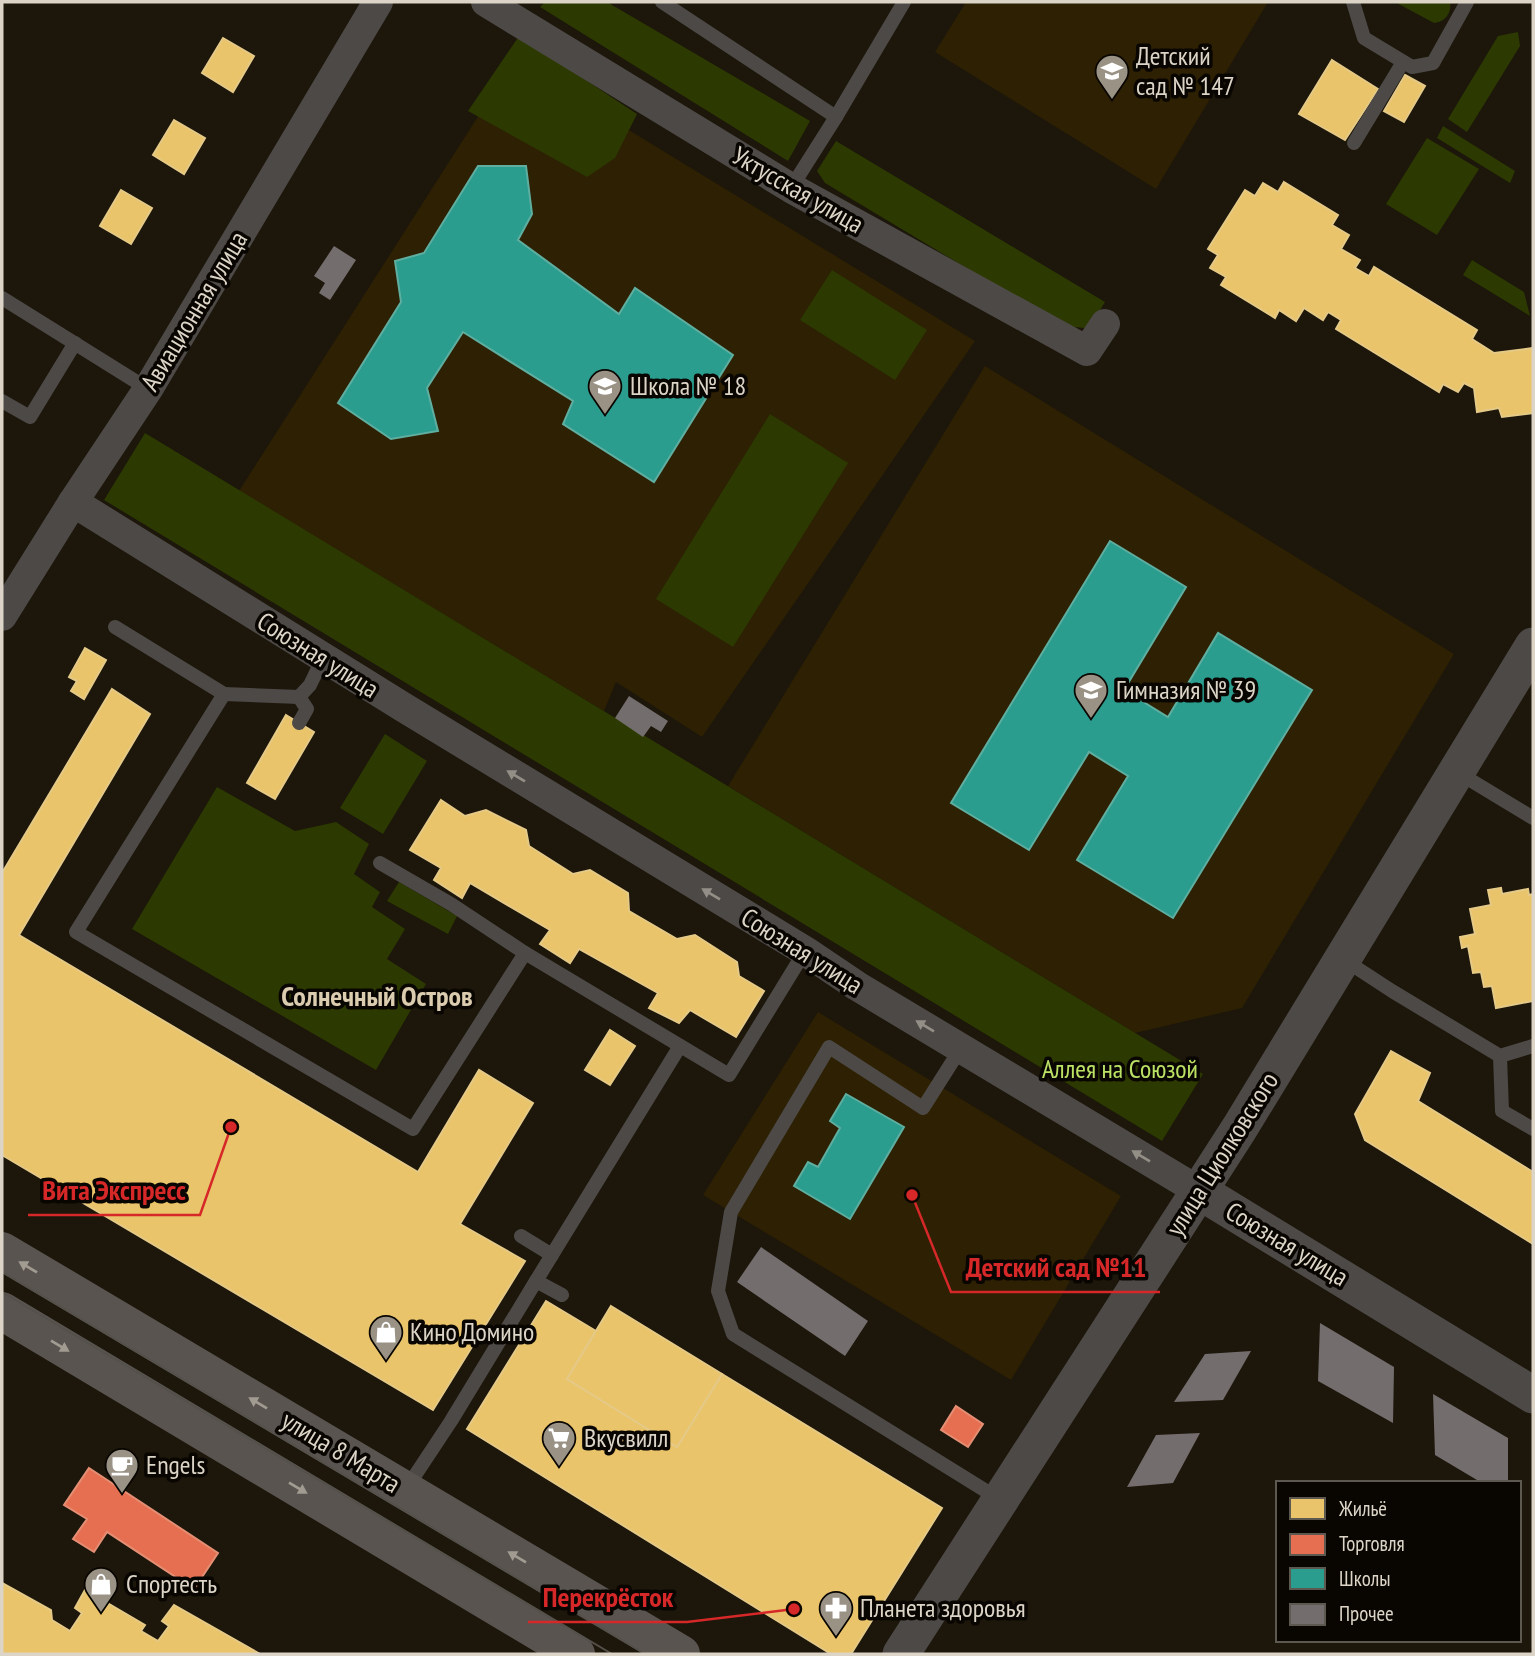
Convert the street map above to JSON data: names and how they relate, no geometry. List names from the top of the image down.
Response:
{
  "streets": {
    "main road": ["улица 8 Марта"],
    "street": [
      "Уктусская улица",
      "Авиационная улица",
      "Союзная улица",
      "улица Циолковского"
    ]
  },
  "crossings": [
    ["Авиационная улица", "Союзная улица"],
    ["Союзная улица", "улица Циолковского"]
  ],
  "one_way": ["Союзная улица"],
  "districts": ["Солнечный Остров"],
  "parks": ["Аллея на Союзой"],
  "places": {
    "school or university": ["Детский сад № 147", "Школа № 18", "Гимназия № 39"],
    "other": ["Вита Экспресс", "Детский сад №11", "Перекрёсток"],
    "shop": ["Кино Домино", "Спортесть"],
    "supermarket": ["Вкусвилл"],
    "cafe": ["Engels"],
    "pharmacy": ["Планета здоровья"]
  },
  "legend": [
    "Жильё",
    "Торговля",
    "Школы",
    "Прочее"
  ]
}
